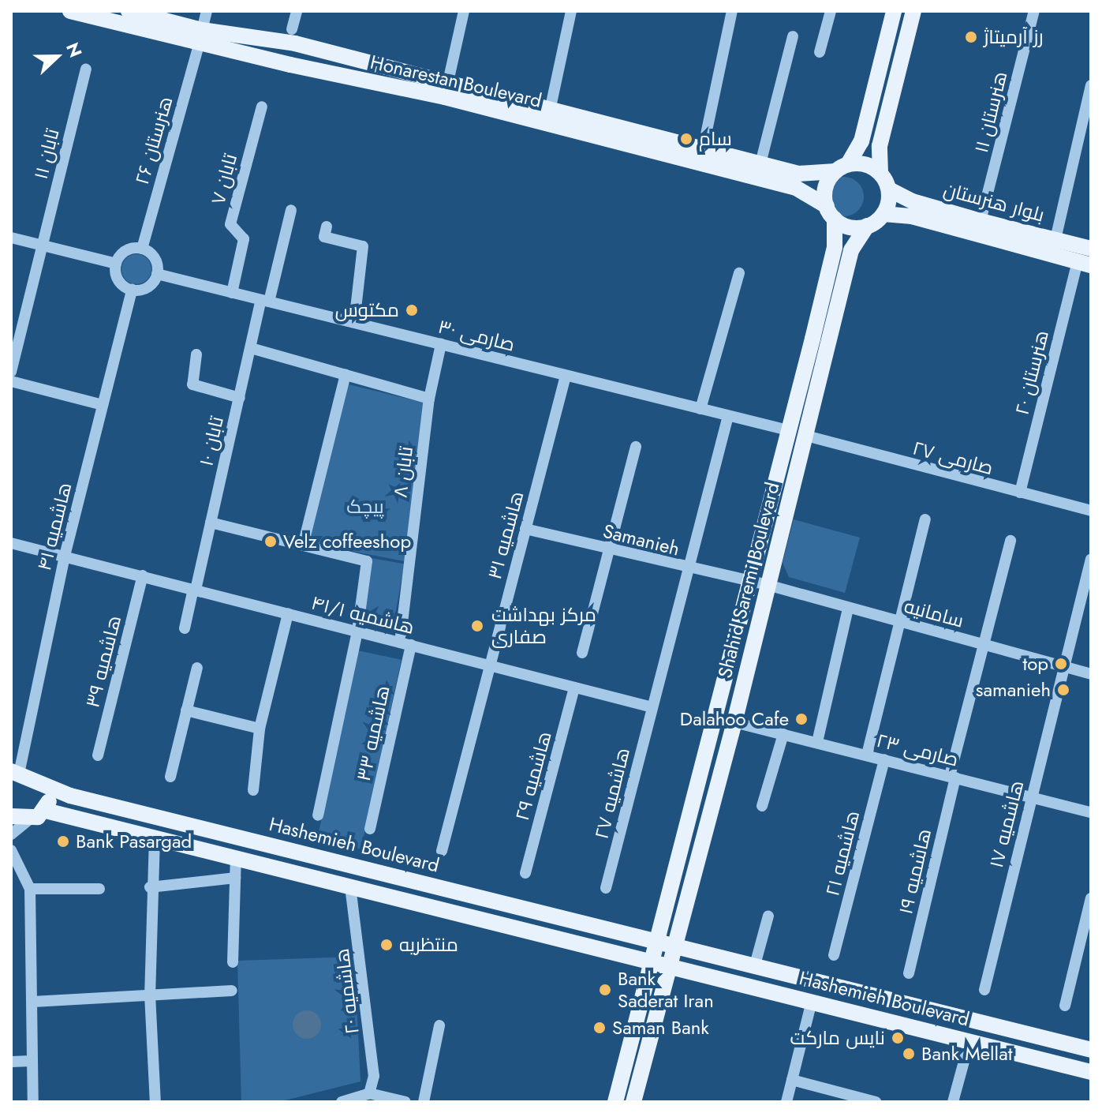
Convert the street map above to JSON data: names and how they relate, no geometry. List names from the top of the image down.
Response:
{
  "streets": {
    "main road": [
      "Honarestan Boulevard",
      "بلوار هنرستان",
      "Shahid Saremi Boulevard",
      "Hashemieh Boulevard"
    ],
    "street": [
      "هنرستان ۱۱",
      "هنرستان ۲۶",
      "تابان ۱۱",
      "تابان ۷",
      "صارمی ۳۰",
      "هنرستان ۲۰",
      "تابان ۱۰",
      "صارمی ۲۷",
      "تابان ۸",
      "هاشمیه ۴۱",
      "هاشمیه ۳۱",
      "Samanieh",
      "سامانیه",
      "هاشمیه ۴۱/۱",
      "هاشمیه ۳۹",
      "هاشمیه ۳۳",
      "صارمی ۲۳",
      "هاشمیه ۲۹",
      "هاشمیه ۲۷",
      "هاشمیه ۱۷",
      "هاشمیه ۲۱",
      "هاشمیه ۱۹",
      "هاشمیه ۲۰"
    ]
  },
  "crossings": [
    ["Honarestan Boulevard", "هنرستان ۲۶"],
    ["Honarestan Boulevard", "بلوار هنرستان"],
    ["Honarestan Boulevard", "Shahid Saremi Boulevard"],
    ["هنرستان ۱۱", "بلوار هنرستان"],
    ["هنرستان ۲۶", "صارمی ۳۰"],
    ["هنرستان ۲۶", "هاشمیه ۴۱"],
    ["تابان ۷", "صارمی ۳۰"],
    ["بلوار هنرستان", "Shahid Saremi Boulevard"],
    ["صارمی ۳۰", "تابان ۱۰"],
    ["صارمی ۳۰", "تابان ۸"],
    ["صارمی ۳۰", "هاشمیه ۴۱"],
    ["صارمی ۳۰", "هاشمیه ۳۱"],
    ["صارمی ۳۰", "Shahid Saremi Boulevard"],
    ["صارمی ۳۰", "هاشمیه ۲۷"],
    ["هنرستان ۲۰", "صارمی ۲۷"],
    ["تابان ۱۰", "هاشمیه ۴۱/۱"],
    ["صارمی ۲۷", "Shahid Saremi Boulevard"],
    ["تابان ۸", "هاشمیه ۴۱/۱"],
    ["تابان ۸", "هاشمیه ۳۳"],
    ["هاشمیه ۴۱", "هاشمیه ۴۱/۱"],
    ["هاشمیه ۴۱", "Hashemieh Boulevard"],
    ["هاشمیه ۳۱", "Samanieh"],
    ["هاشمیه ۳۱", "هاشمیه ۴۱/۱"],
    ["Samanieh", "Shahid Saremi Boulevard"],
    ["Samanieh", "سامانیه"],
    ["Samanieh", "هاشمیه ۲۷"],
    ["Shahid Saremi Boulevard", "سامانیه"],
    ["Shahid Saremi Boulevard", "صارمی ۲۳"],
    ["Shahid Saremi Boulevard", "Hashemieh Boulevard"],
    ["سامانیه", "هاشمیه ۱۷"],
    ["سامانیه", "هاشمیه ۱۹"],
    ["هاشمیه ۴۱/۱", "هاشمیه ۳۹"],
    ["هاشمیه ۴۱/۱", "هاشمیه ۳۳"],
    ["هاشمیه ۴۱/۱", "هاشمیه ۲۹"],
    ["هاشمیه ۴۱/۱", "هاشمیه ۲۷"],
    ["صارمی ۲۳", "هاشمیه ۱۷"],
    ["صارمی ۲۳", "هاشمیه ۲۱"],
    ["صارمی ۲۳", "هاشمیه ۱۹"]
  ],
  "parks": ["پیچک"],
  "places": [
    "رز آرمیتاژ",
    "سام",
    "مکتوس",
    "Velz coffeeshop",
    "مرکز بهداشت صفاری",
    "top",
    "samanieh",
    "Dalahoo Cafe",
    "Bank Pasargad",
    "منتظریه",
    "Bank Saderat Iran",
    "Saman Bank",
    "نایس مارکت",
    "Bank Mellat"
  ],
  "north": "right"
}
